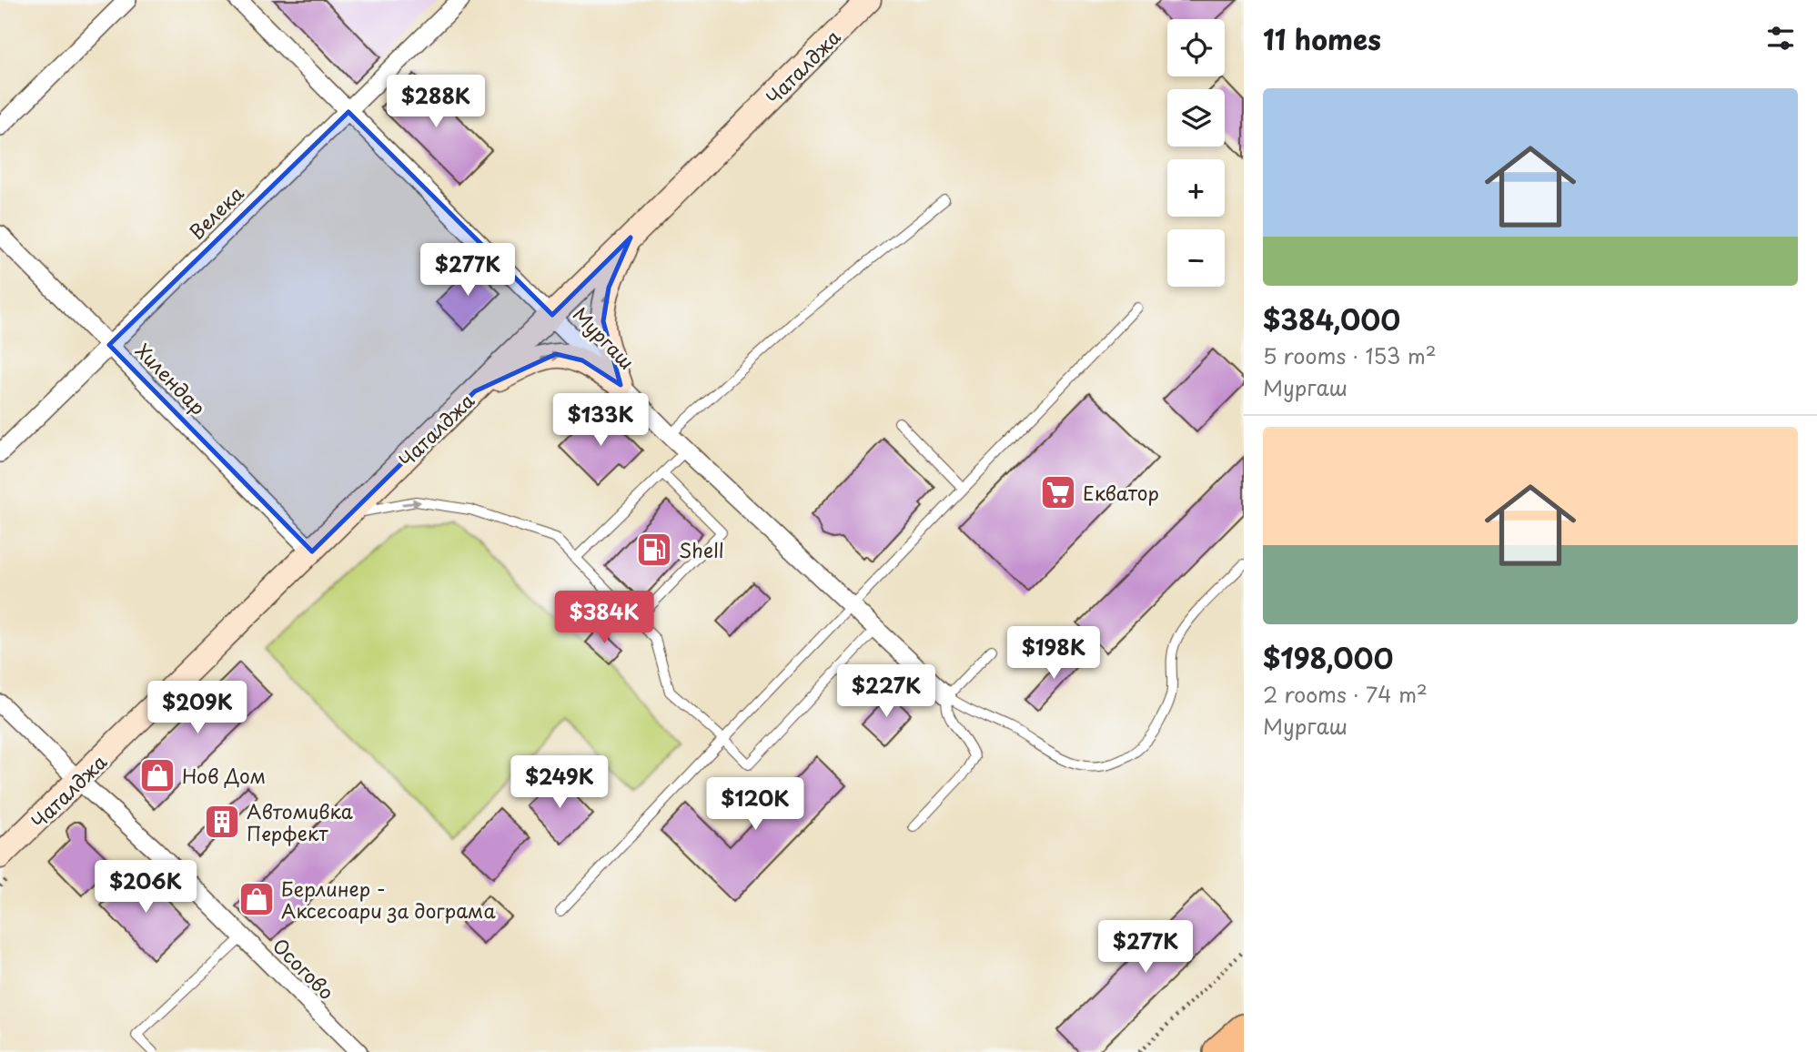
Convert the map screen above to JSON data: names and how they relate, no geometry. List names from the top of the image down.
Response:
{
  "streets": {
    "main road": ["Чаталджа"],
    "street": [
      "Велека",
      "Мургаш",
      "Хилендар",
      "Осогово"
    ]
  },
  "crossings": [
    ["Чаталджа", "Мургаш"],
    ["Чаталджа", "Хилендар"],
    ["Чаталджа", "Осогово"],
    ["Велека", "Мургаш"],
    ["Велека", "Хилендар"]
  ],
  "places": {
    "supermarket": ["Екватор"],
    "fuel station": ["Shell"],
    "shop": ["Нов Дом", "Берлинер - Аксесоари за дограма"],
    "building": ["Автомивка Перфект"]
  },
  "page": {
    "heading": "11 homes",
    "map_buttons": ["+", "−"],
    "price": [
      "$288K",
      "$277K",
      "$133K",
      "$384K",
      "$198K",
      "$227K",
      "$209K",
      "$249K",
      "$120K",
      "$206K",
      "$277K"
    ],
    "list": [
      {
        "name": "$384,000",
        "note": "5 rooms · 153 m² · Мургаш"
      },
      {
        "name": "$198,000",
        "note": "2 rooms · 74 m² · Мургаш"
      }
    ]
  }
}
